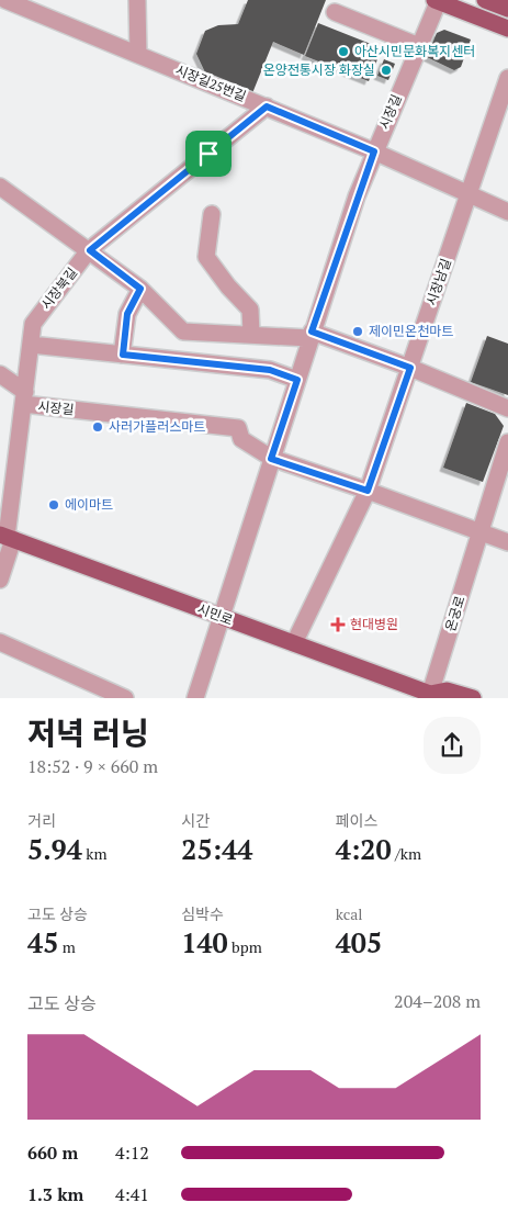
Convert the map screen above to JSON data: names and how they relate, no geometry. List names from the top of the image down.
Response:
{
  "streets": {
    "main road": ["시민로"],
    "street": [
      "시장길25번길",
      "시장길",
      "시장남길",
      "시장북길",
      "온궁로"
    ]
  },
  "crossings": [
    ["시장길25번길", "시장길"],
    ["시장길25번길", "시장북길"],
    ["시장길", "시장북길"],
    ["시장길", "시민로"],
    ["시장남길", "시민로"],
    ["시장북길", "시민로"],
    ["온궁로", "시민로"]
  ],
  "places": {
    "other": [
      "아산시민문화복지센터",
      "온양전통시장 화장실",
      "제이민온천마트",
      "사러가플러스마트",
      "에이마트"
    ],
    "health": ["현대병원"]
  },
  "page": {
    "heading": ["저녁 러닝", "18:52 · 9 × 660 m"],
    "stats": [
      ["거리", "5.94 km"],
      ["시간", "25:44"],
      ["페이스", "4:20 /km"],
      ["고도 상승", "45 m"],
      ["심박수", "140 bpm"],
      ["kcal", "405"]
    ],
    "chart": ["고도 상승", "204–208 m"],
    "list": [
      {
        "name": "660 m",
        "note": "4:12"
      },
      {
        "name": "1.3 km",
        "note": "4:41"
      }
    ]
  }
}
